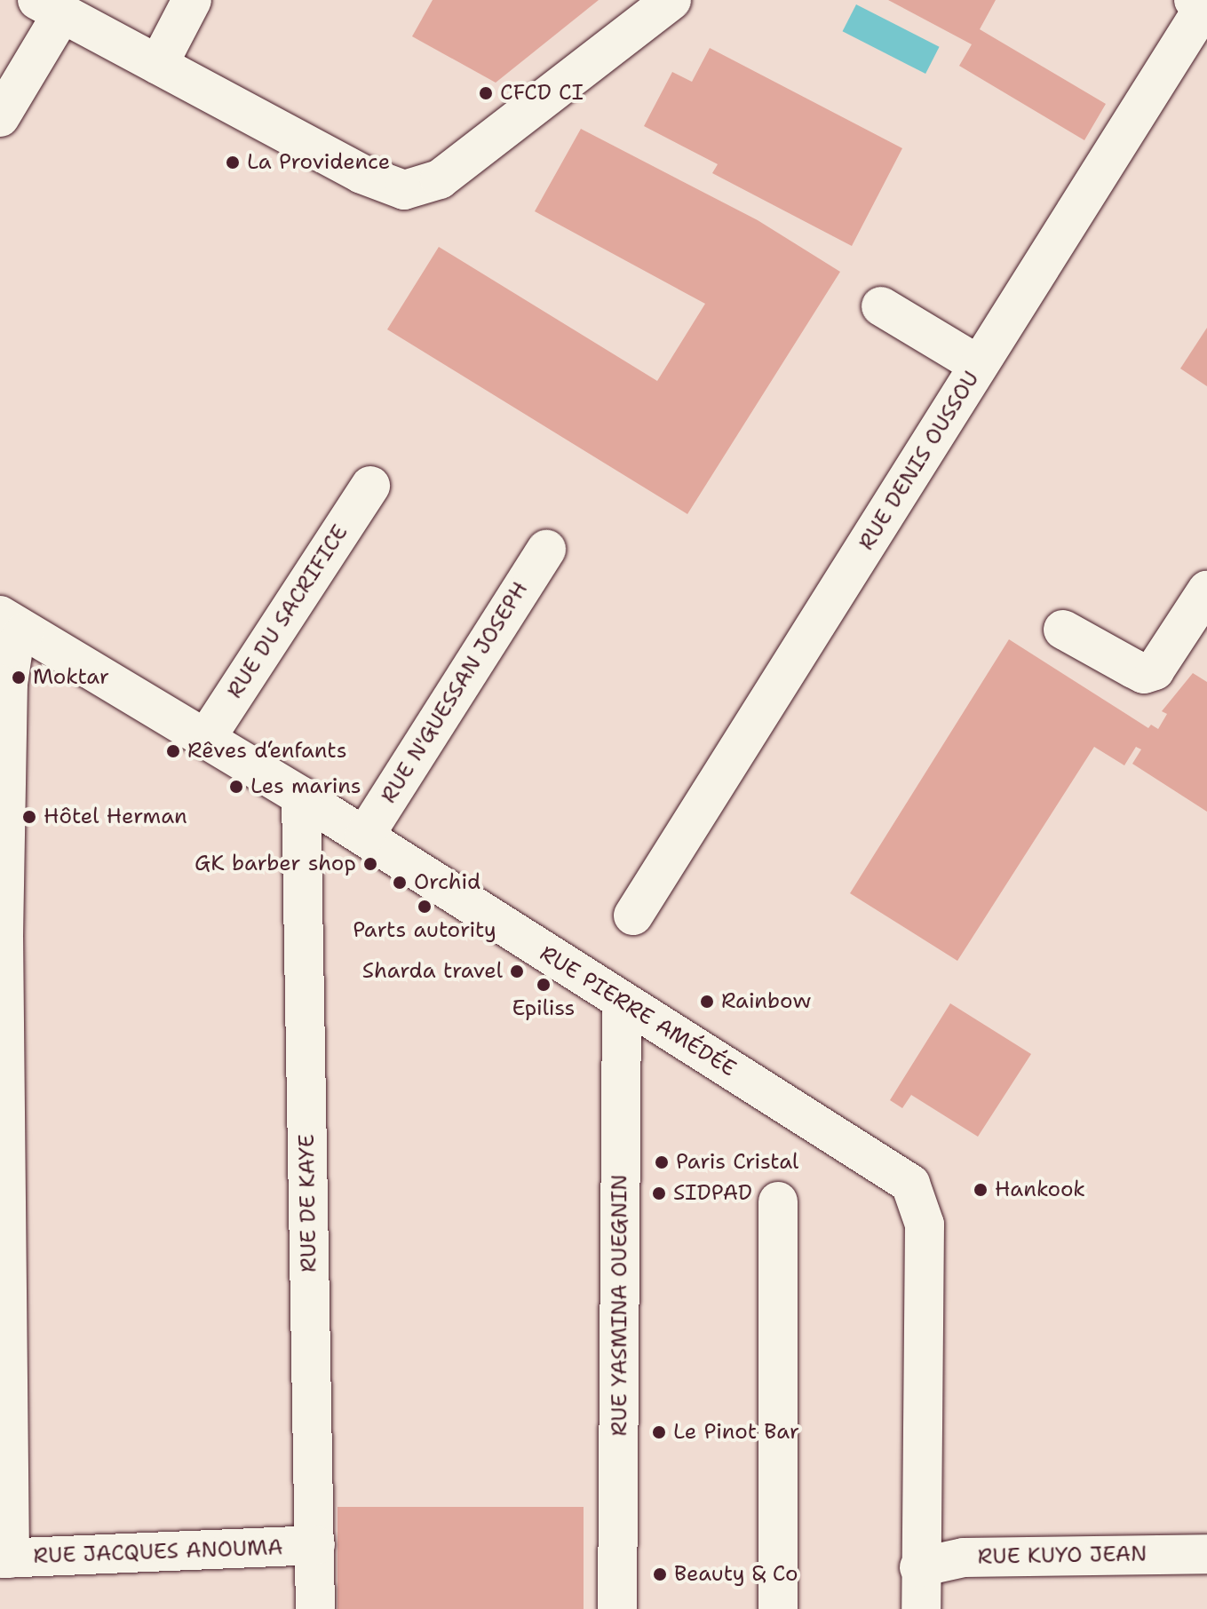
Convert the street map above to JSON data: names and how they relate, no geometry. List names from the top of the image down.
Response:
{
  "streets": {
    "street": [
      "RUE DENIS OUSSOU",
      "RUE DU SACRIFICE",
      "RUE N'GUESSAN JOSEPH",
      "RUE PIERRE AMÉDÉE",
      "RUE DE KAYE",
      "RUE YASMINA OUEGNIN",
      "RUE JACQUES ANOUMA",
      "RUE KUYO JEAN"
    ]
  },
  "crossings": [
    ["RUE DU SACRIFICE", "RUE PIERRE AMÉDÉE"],
    ["RUE N'GUESSAN JOSEPH", "RUE PIERRE AMÉDÉE"],
    ["RUE PIERRE AMÉDÉE", "RUE DE KAYE"],
    ["RUE PIERRE AMÉDÉE", "RUE YASMINA OUEGNIN"],
    ["RUE PIERRE AMÉDÉE", "RUE KUYO JEAN"],
    ["RUE DE KAYE", "RUE JACQUES ANOUMA"]
  ],
  "places": [
    "CFCD CI",
    "La Providence",
    "Moktar",
    "Rêves d‘enfants",
    "Les marins",
    "Hôtel Herman",
    "GK barber shop",
    "Orchid",
    "Parts autority",
    "Sharda travel",
    "Epiliss",
    "Rainbow",
    "Paris Cristal",
    "Hankook",
    "SIDPAD",
    "Le Pinot Bar",
    "Beauty & Co"
  ]
}
